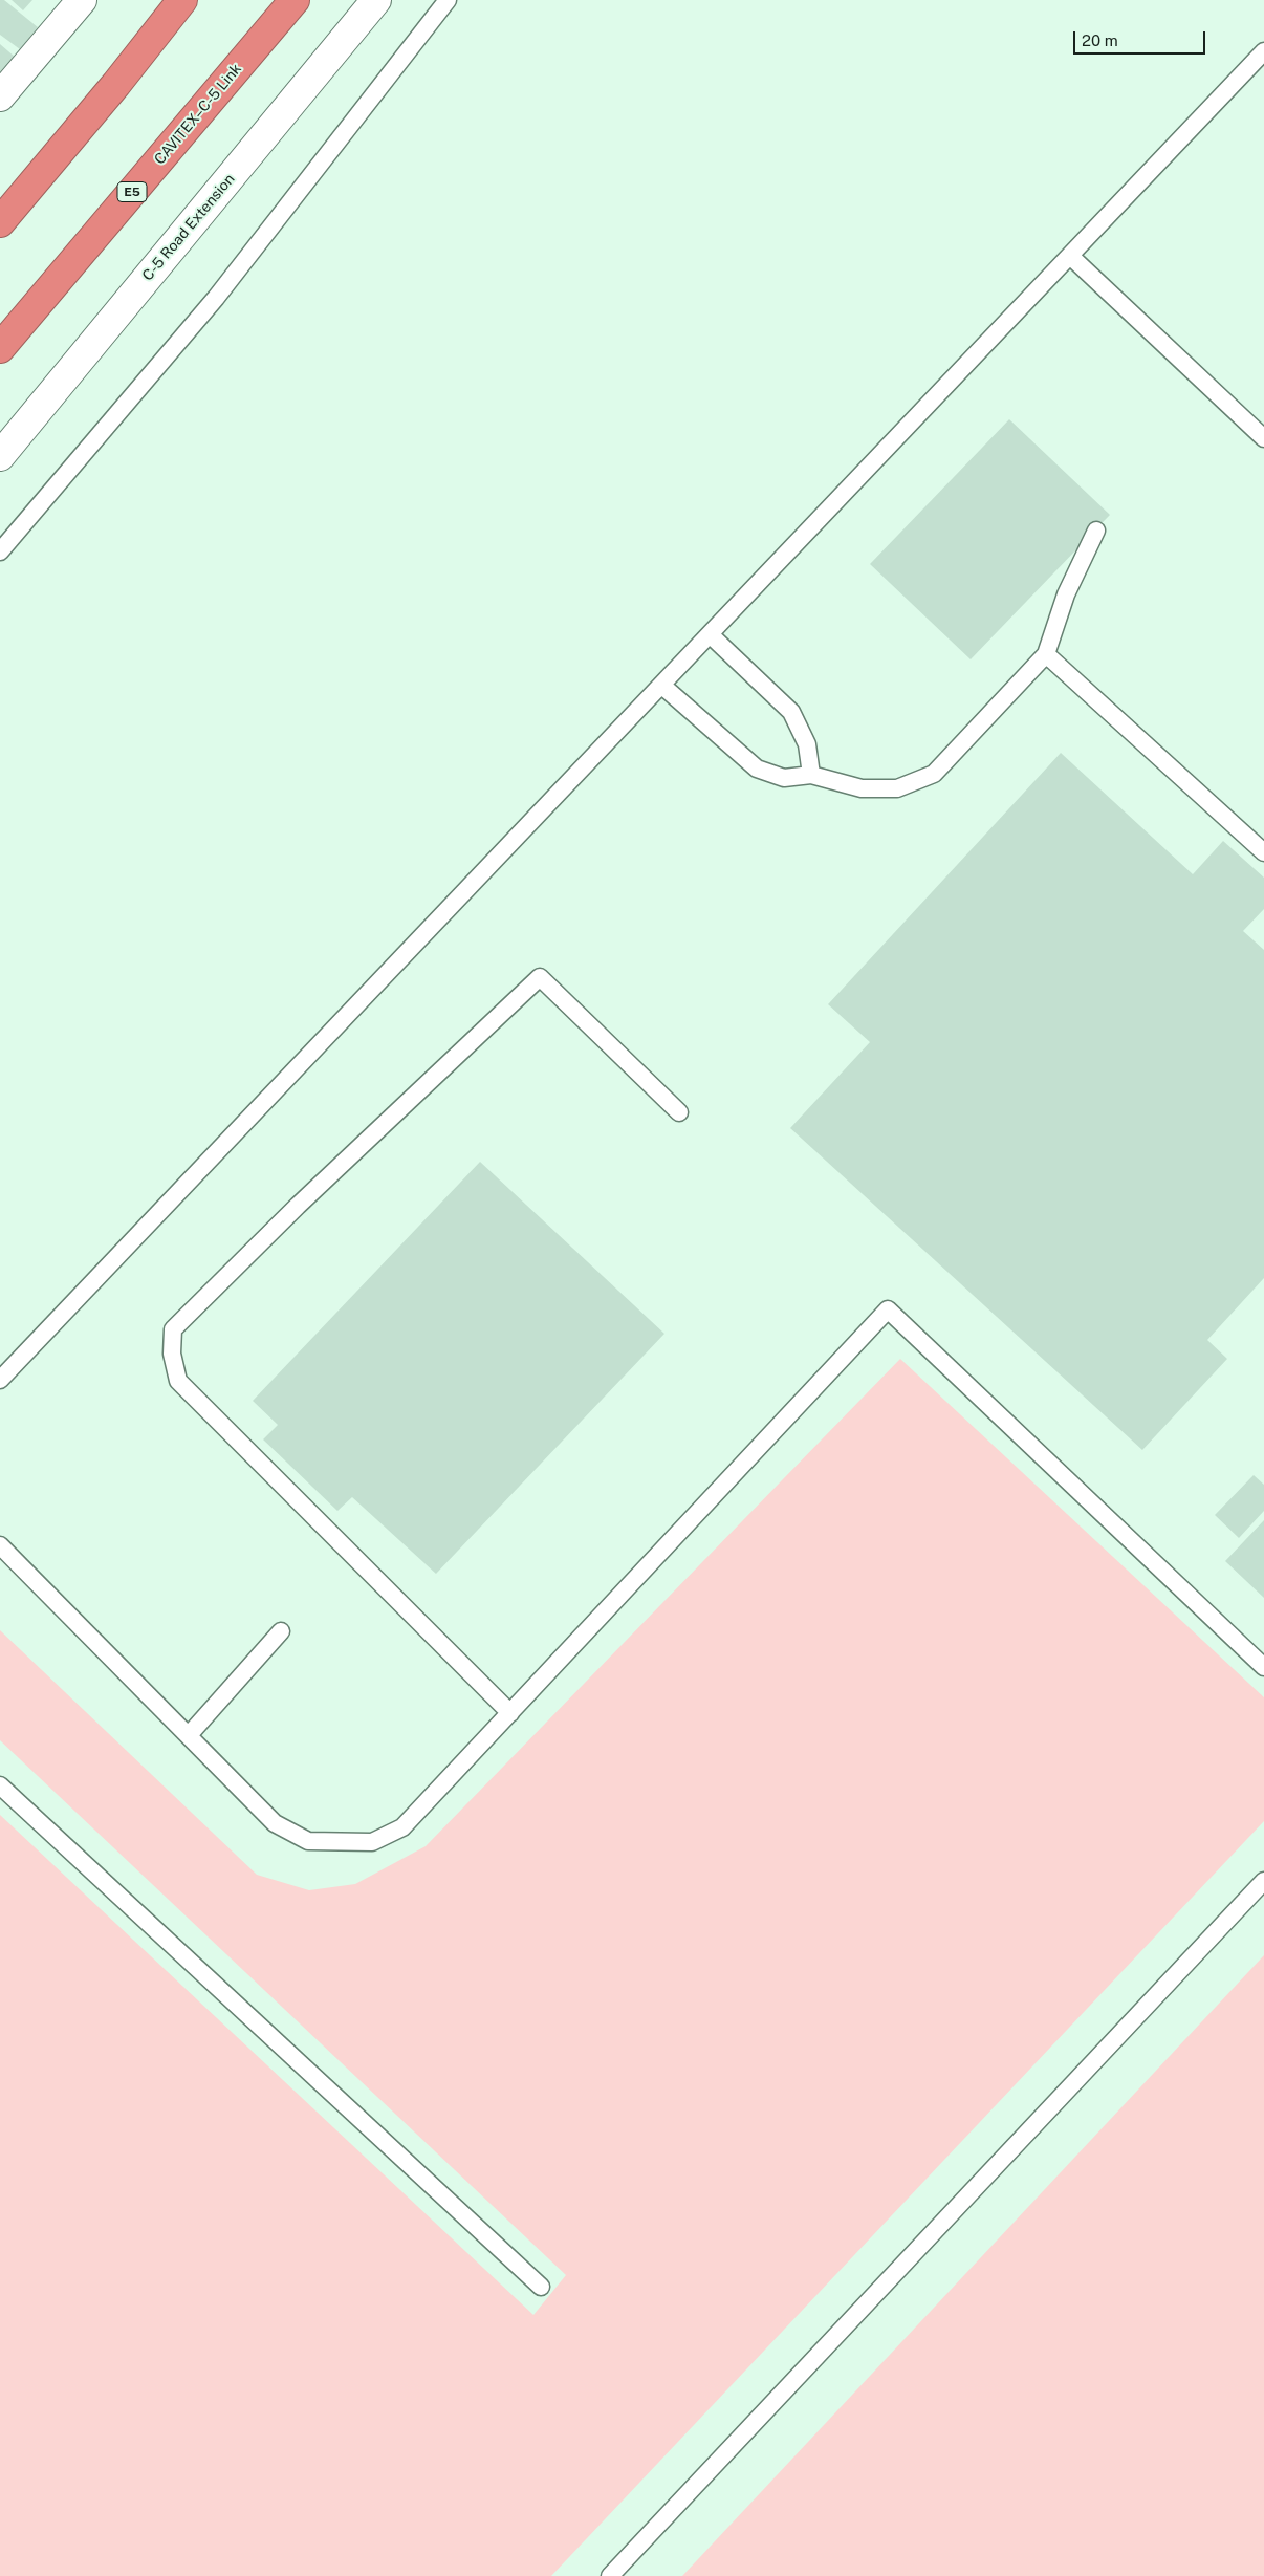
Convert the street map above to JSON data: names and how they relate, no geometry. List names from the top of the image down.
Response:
{
  "streets": {
    "highway": ["CAVITEX–C-5 Link", "E5"],
    "main road": ["C-5 Road Extension"]
  },
  "scale_bar": "20 m"
}
